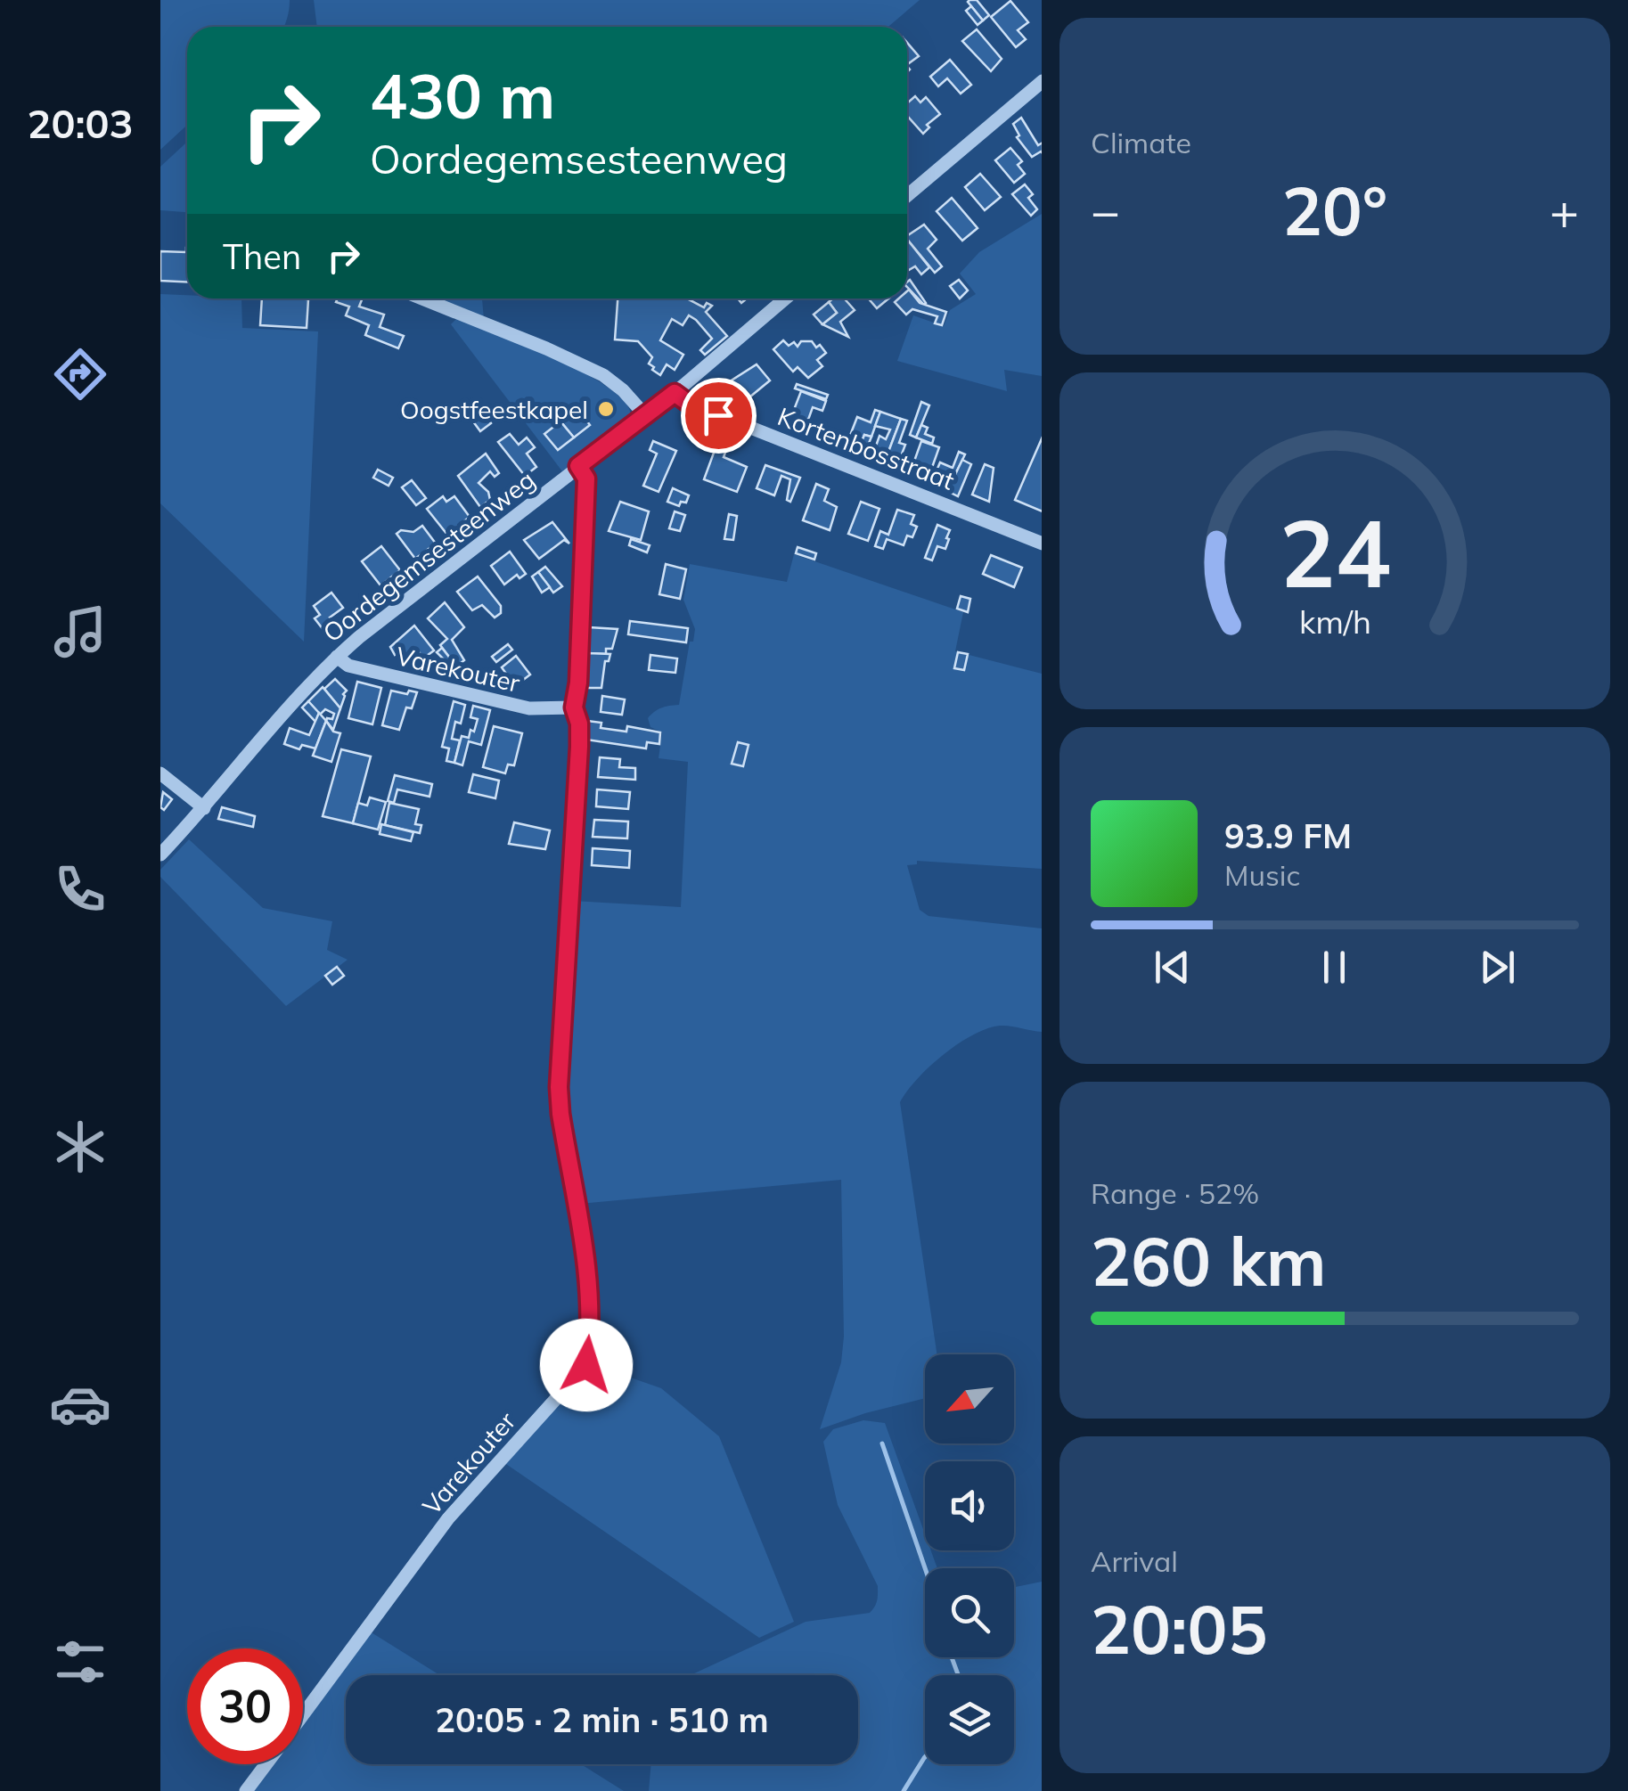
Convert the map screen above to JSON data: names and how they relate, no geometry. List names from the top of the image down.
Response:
{
  "streets": {
    "street": ["Kortenbosstraat", "Oordegemsesteenweg", "Varekouter"]
  },
  "crossings": [
    ["Kortenbosstraat", "Oordegemsesteenweg"],
    ["Oordegemsesteenweg", "Varekouter"]
  ],
  "places": ["Oogstfeestkapel"],
  "north": "bottom left",
  "page": {
    "tabs": "20:03",
    "tile": [
      "Climate",
      ["Range · 52%", "260 km"],
      ["Arrival", "20:05"]
    ],
    "turn": ["430 m", "Oordegemsesteenweg"],
    "heat": ["−", "20°", "+"],
    "then": "Then",
    "song": ["93.9 FM", "Music"],
    "limit": "30",
    "trip": "20:05 · 2 min · 510 m",
    "gauge": ["24", "km/h"]
  }
}
